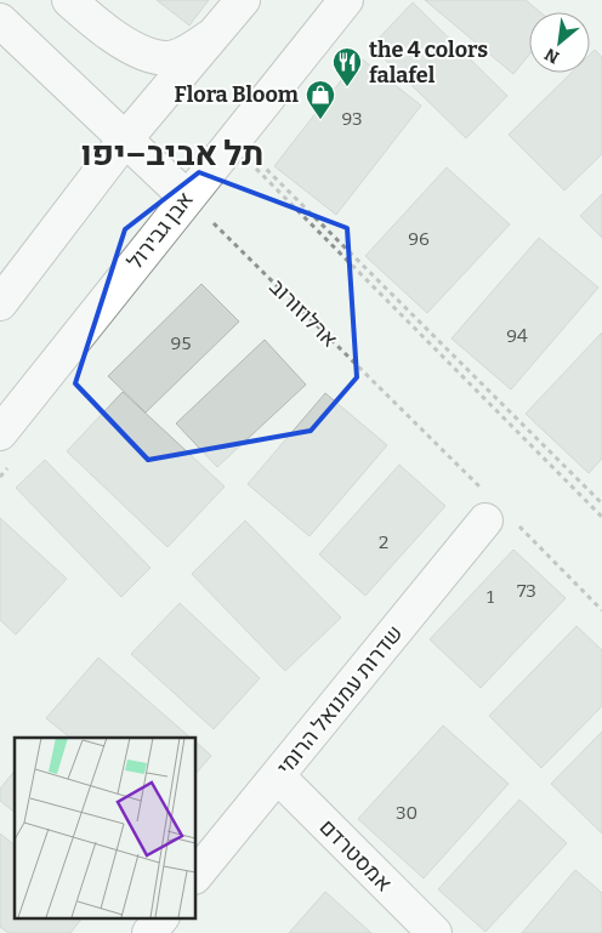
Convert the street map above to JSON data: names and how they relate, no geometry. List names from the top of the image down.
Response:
{
  "streets": {
    "street": ["אבן גבירול", "שדרות עמנואל הרומי", "אמסטרדם"],
    "path": ["ארלוזורוב"]
  },
  "crossings": [
    ["אבן גבירול", "ארלוזורוב"],
    ["שדרות עמנואל הרומי", "אמסטרדם"]
  ],
  "districts": ["תל אביב–יפו"],
  "places": {
    "restaurant": ["the 4 colors falafel"],
    "shop": ["Flora Bloom"]
  },
  "house_numbers": [
    "93",
    "96",
    "94",
    "95",
    "2",
    "73",
    "1",
    "30"
  ],
  "north": "bottom left"
}
